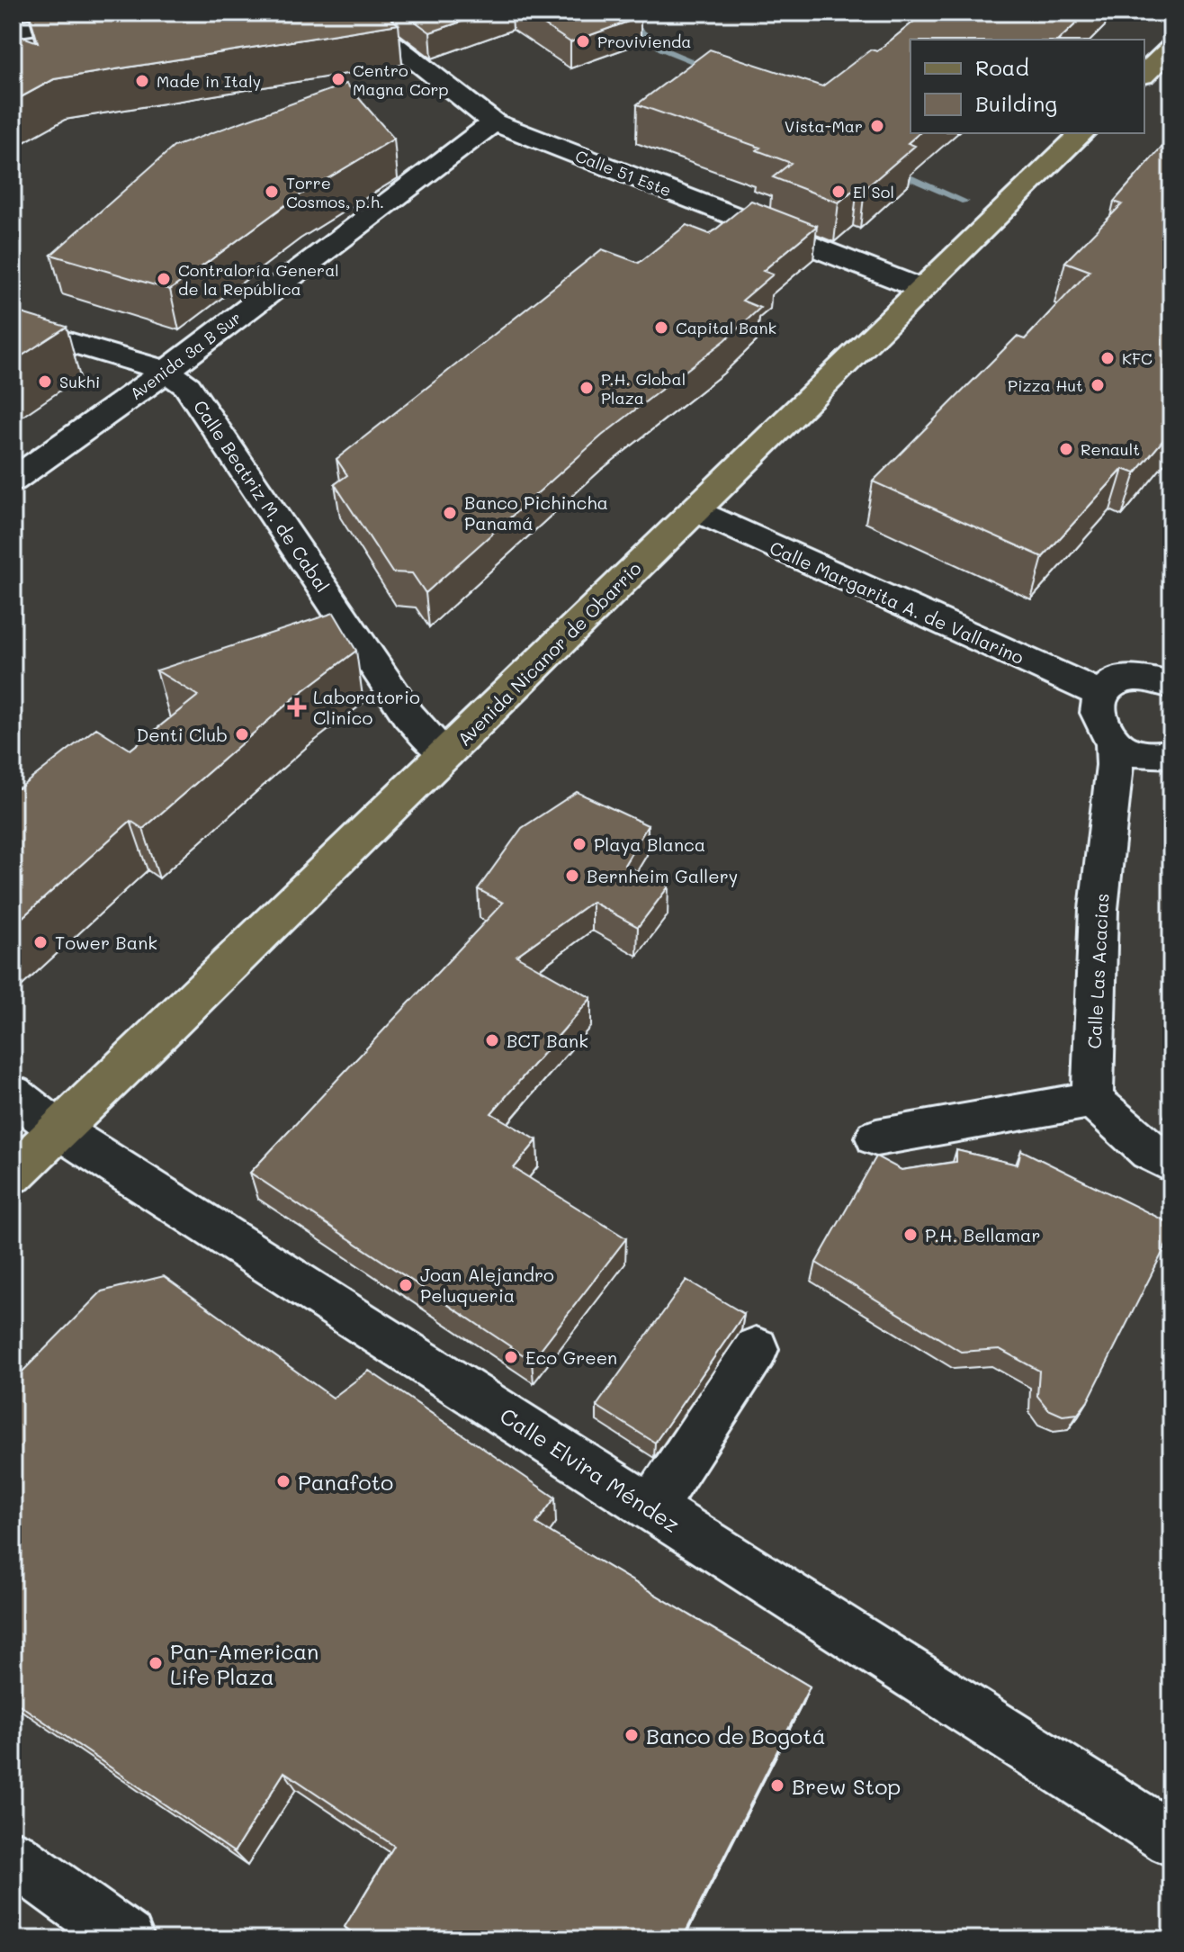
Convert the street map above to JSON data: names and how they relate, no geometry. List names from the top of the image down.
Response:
{
  "streets": {
    "main road": ["Avenida Nicanor de Obarrio"],
    "street": [
      "Calle 51 Este",
      "Avenida 3a B Sur",
      "Calle Beatriz M. de Cabal",
      "Calle Margarita A. de Vallarino",
      "Calle Las Acacias",
      "Calle Elvira Méndez"
    ]
  },
  "crossings": [
    ["Calle 51 Este", "Avenida 3a B Sur"],
    ["Calle 51 Este", "Avenida Nicanor de Obarrio"],
    ["Avenida 3a B Sur", "Calle Beatriz M. de Cabal"],
    ["Calle Beatriz M. de Cabal", "Avenida Nicanor de Obarrio"],
    ["Calle Margarita A. de Vallarino", "Avenida Nicanor de Obarrio"],
    ["Avenida Nicanor de Obarrio", "Calle Elvira Méndez"]
  ],
  "places": {
    "other": [
      "Provivienda",
      "Centro Magna Corp",
      "Made in Italy",
      "Vista-Mar",
      "Torre Cosmos, p.h.",
      "El Sol",
      "Contraloría General de la República",
      "Capital Bank",
      "KFC",
      "Sukhi",
      "Pizza Hut",
      "P.H. Global Plaza",
      "Renault",
      "Banco Pichincha Panamá",
      "Denti Club",
      "Playa Blanca",
      "Bernheim Gallery",
      "Tower Bank",
      "BCT Bank",
      "P.H. Bellamar",
      "Joan Alejandro Peluqueria",
      "Eco Green",
      "Panafoto",
      "Pan-American Life Plaza",
      "Banco de Bogotá",
      "Brew Stop"
    ],
    "health": ["Laboratorio Clinico"]
  },
  "legend": ["Road", "Building"]
}
